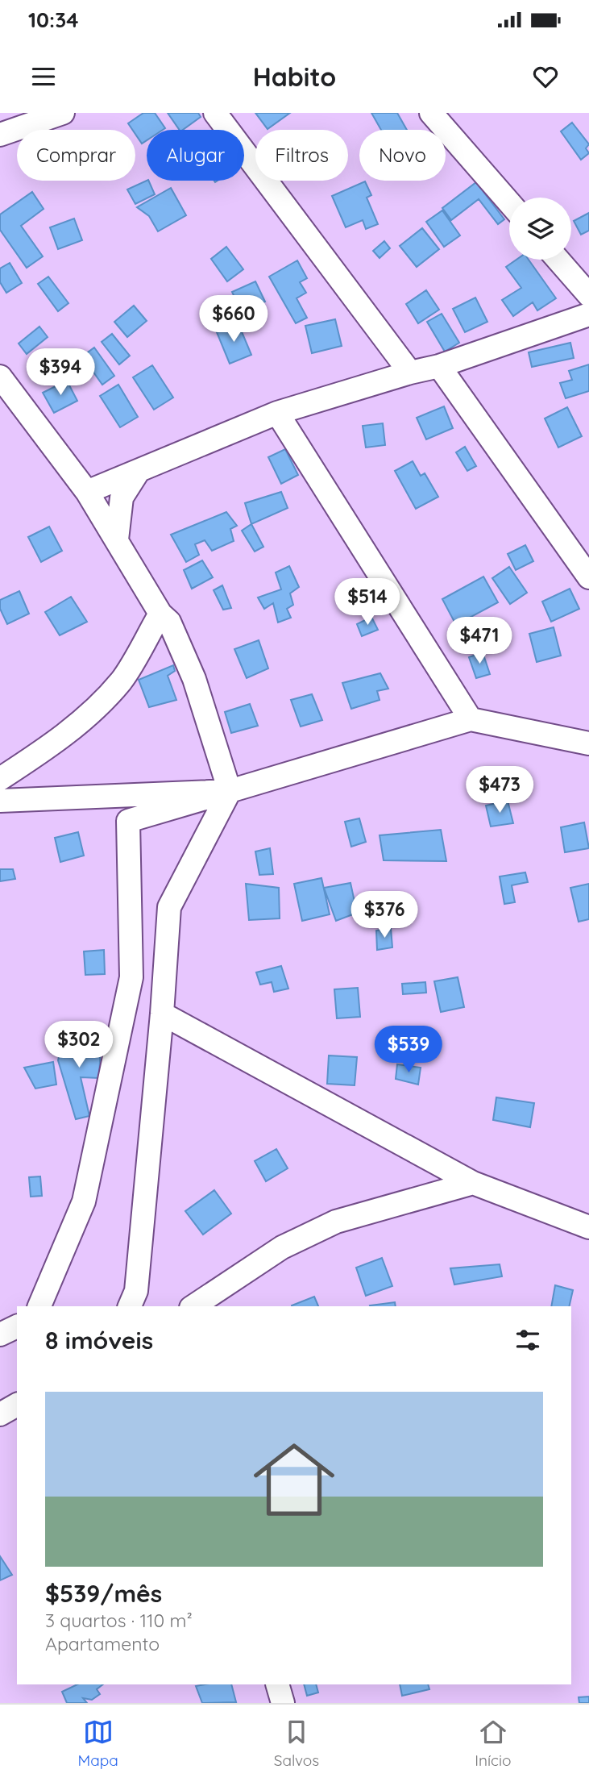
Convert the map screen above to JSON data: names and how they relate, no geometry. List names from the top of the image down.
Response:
{
  "page": {
    "status": "10:34",
    "header": "Habito",
    "chip": [
      "Comprar",
      "Alugar",
      "Filtros",
      "Novo"
    ],
    "price": [
      "$660",
      "$394",
      "$514",
      "$471",
      "$473",
      "$376",
      "$302",
      "$539"
    ],
    "heading": "8 imóveis",
    "list": [
      {
        "name": "$539/mês",
        "note": "3 quartos · 110 m² · Apartamento"
      }
    ],
    "tabs": ["Mapa", "Salvos", "Início"]
  }
}
